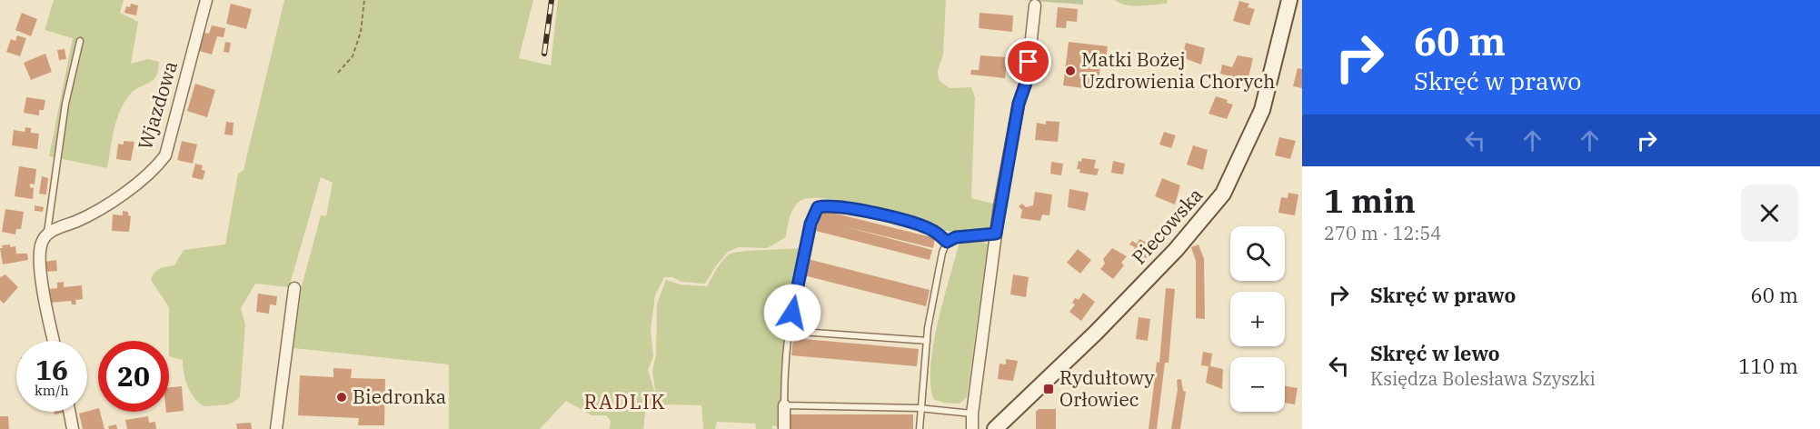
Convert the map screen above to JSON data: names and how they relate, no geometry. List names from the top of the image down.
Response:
{
  "streets": {
    "street": ["Wjazdowa", "Piecowska"]
  },
  "districts": ["RADLIK"],
  "places": {
    "other": ["Matki Bożej Uzdrowienia Chorych", "Biedronka"],
    "transit": ["Rydułtowy Orłowiec"]
  },
  "page": {
    "turn": ["60 m", "Skręć w prawo"],
    "heading": ["1 min", "270 m · 12:54"],
    "map_buttons": ["+", "−"],
    "list": [
      {
        "name": "Skręć w prawo",
        "value": "60 m"
      },
      {
        "name": "Skręć w lewo",
        "note": "Księdza Bolesława Szyszki",
        "value": "110 m"
      }
    ],
    "speed": "16 km/h",
    "limit": "20"
  }
}
